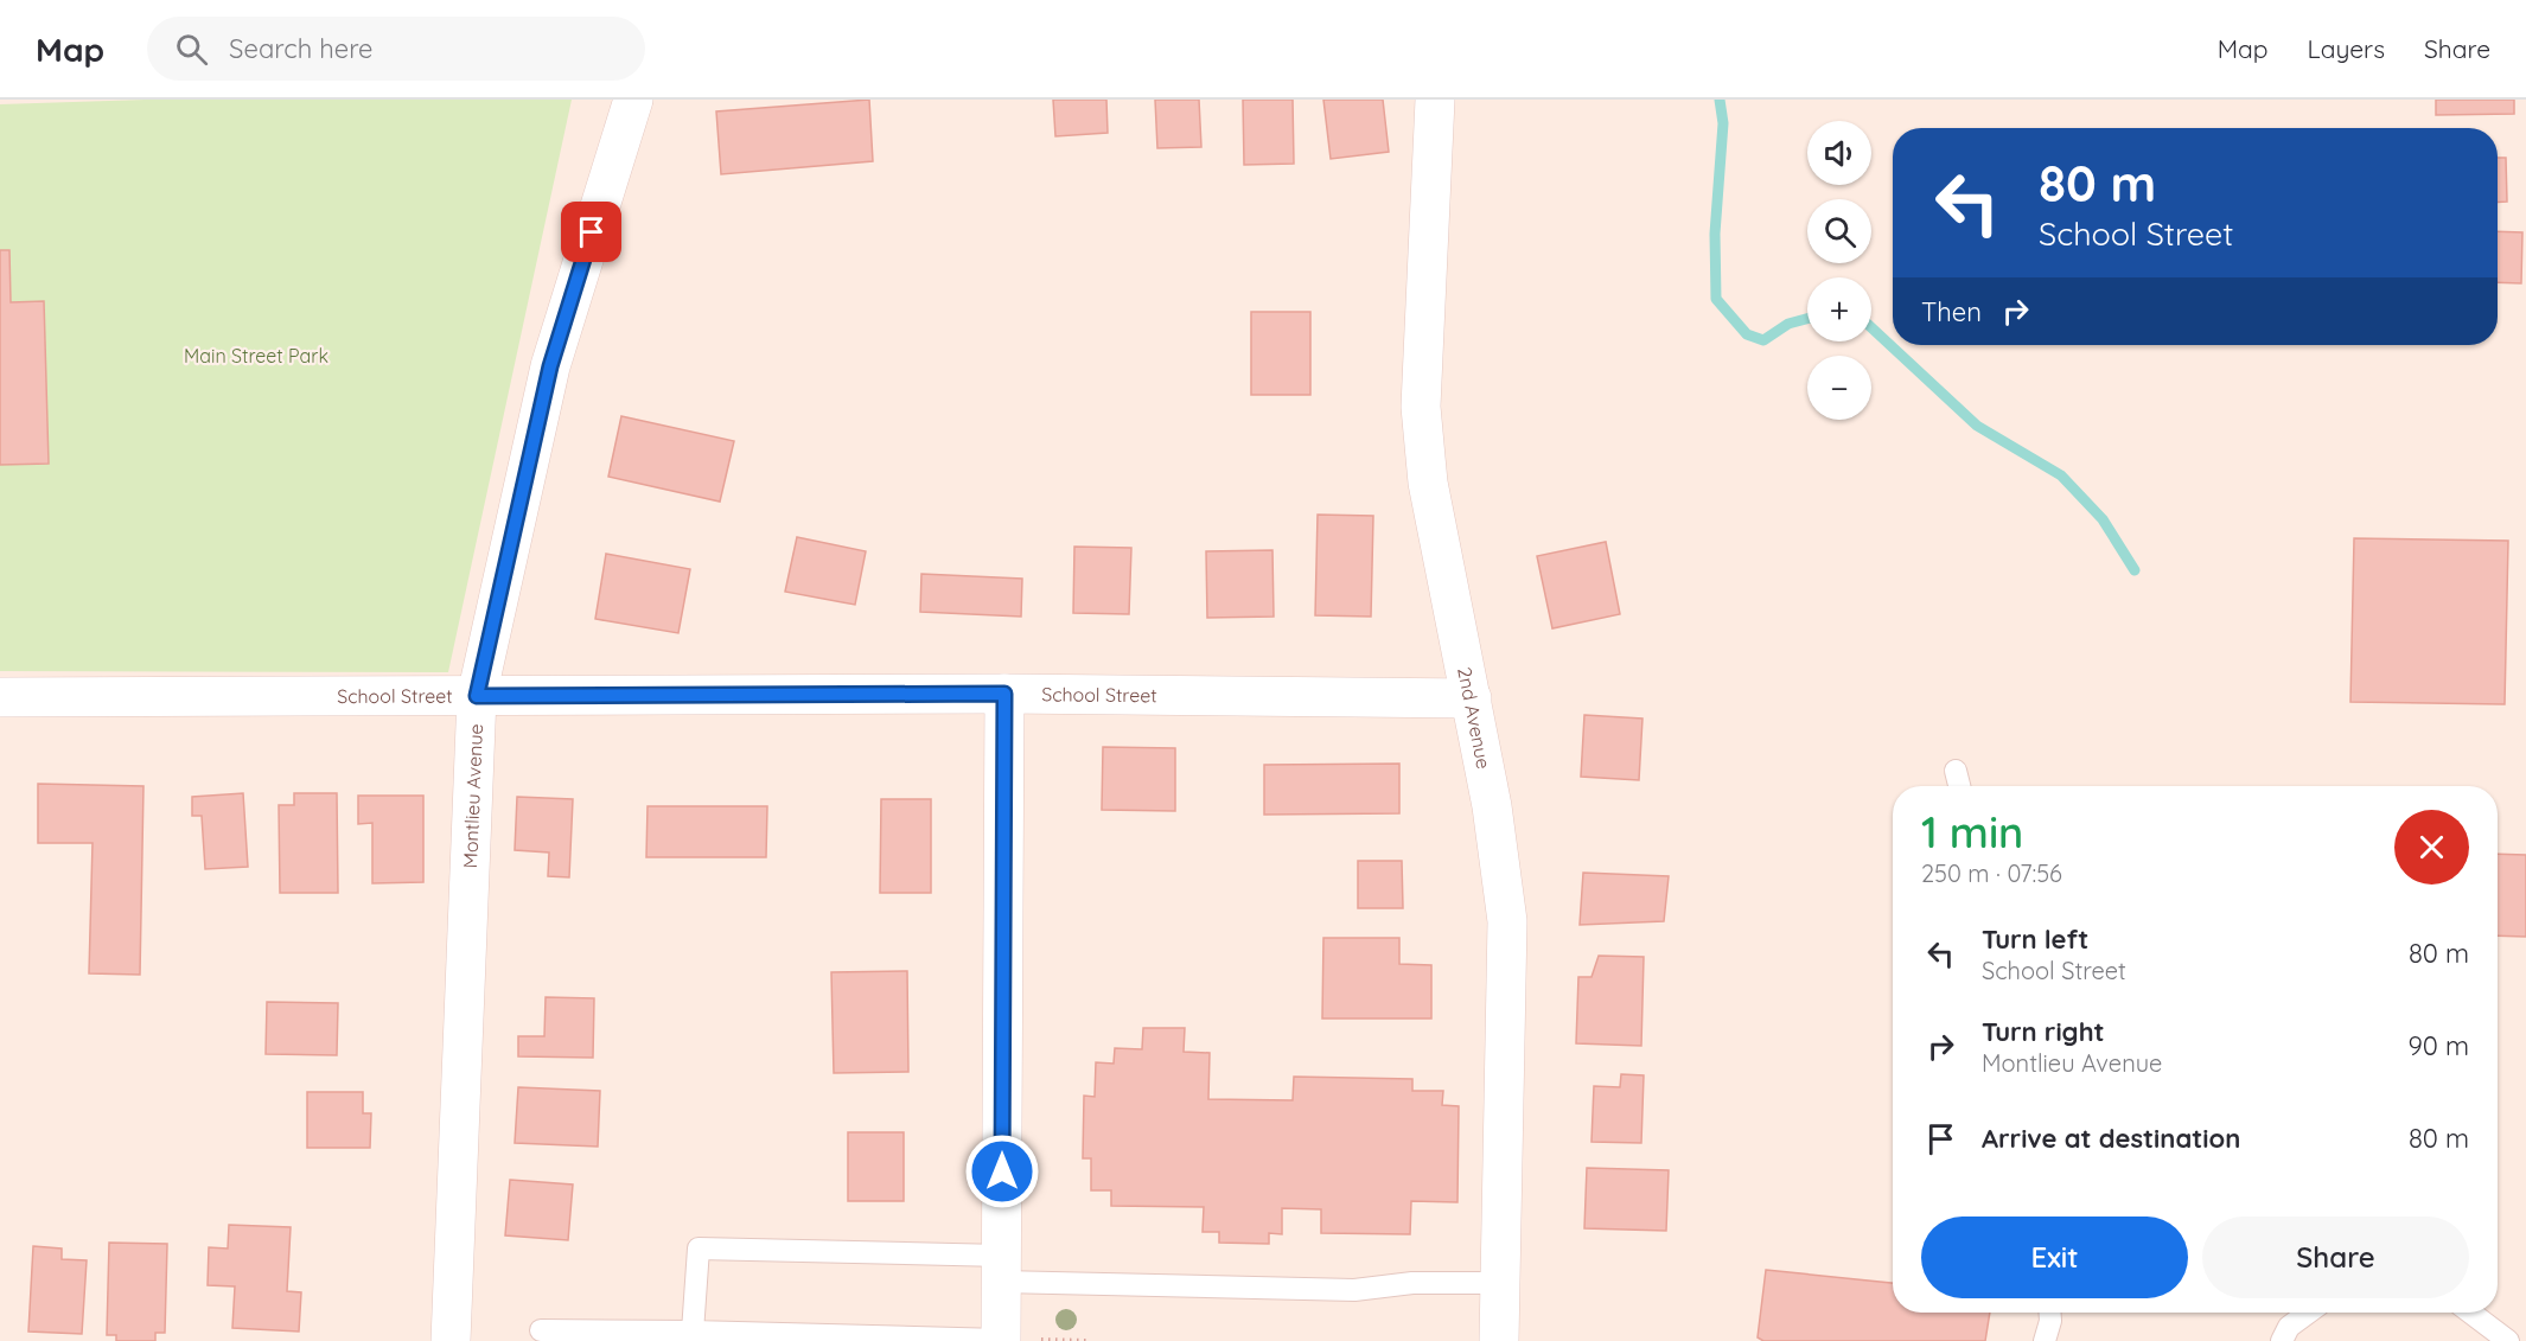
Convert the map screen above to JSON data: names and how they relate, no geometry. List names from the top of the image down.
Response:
{
  "streets": {
    "street": ["School Street", "2nd Avenue", "Montlieu Avenue"]
  },
  "crossings": [
    ["School Street", "2nd Avenue"],
    ["School Street", "Montlieu Avenue"]
  ],
  "parks": ["Main Street Park"],
  "page": {
    "header": "Map",
    "search": "Search here",
    "nav": ["Map", "Layers", "Share"],
    "map_buttons": ["+", "−"],
    "turn": ["80 m", "School Street"],
    "then": "Then",
    "heading": ["1 min", "250 m · 07:56"],
    "list": [
      {
        "name": "Turn left",
        "note": "School Street",
        "value": "80 m"
      },
      {
        "name": "Turn right",
        "note": "Montlieu Avenue",
        "value": "90 m"
      },
      {
        "name": "Arrive at destination",
        "value": "80 m"
      }
    ],
    "buttons": ["Exit", "Share"]
  }
}
